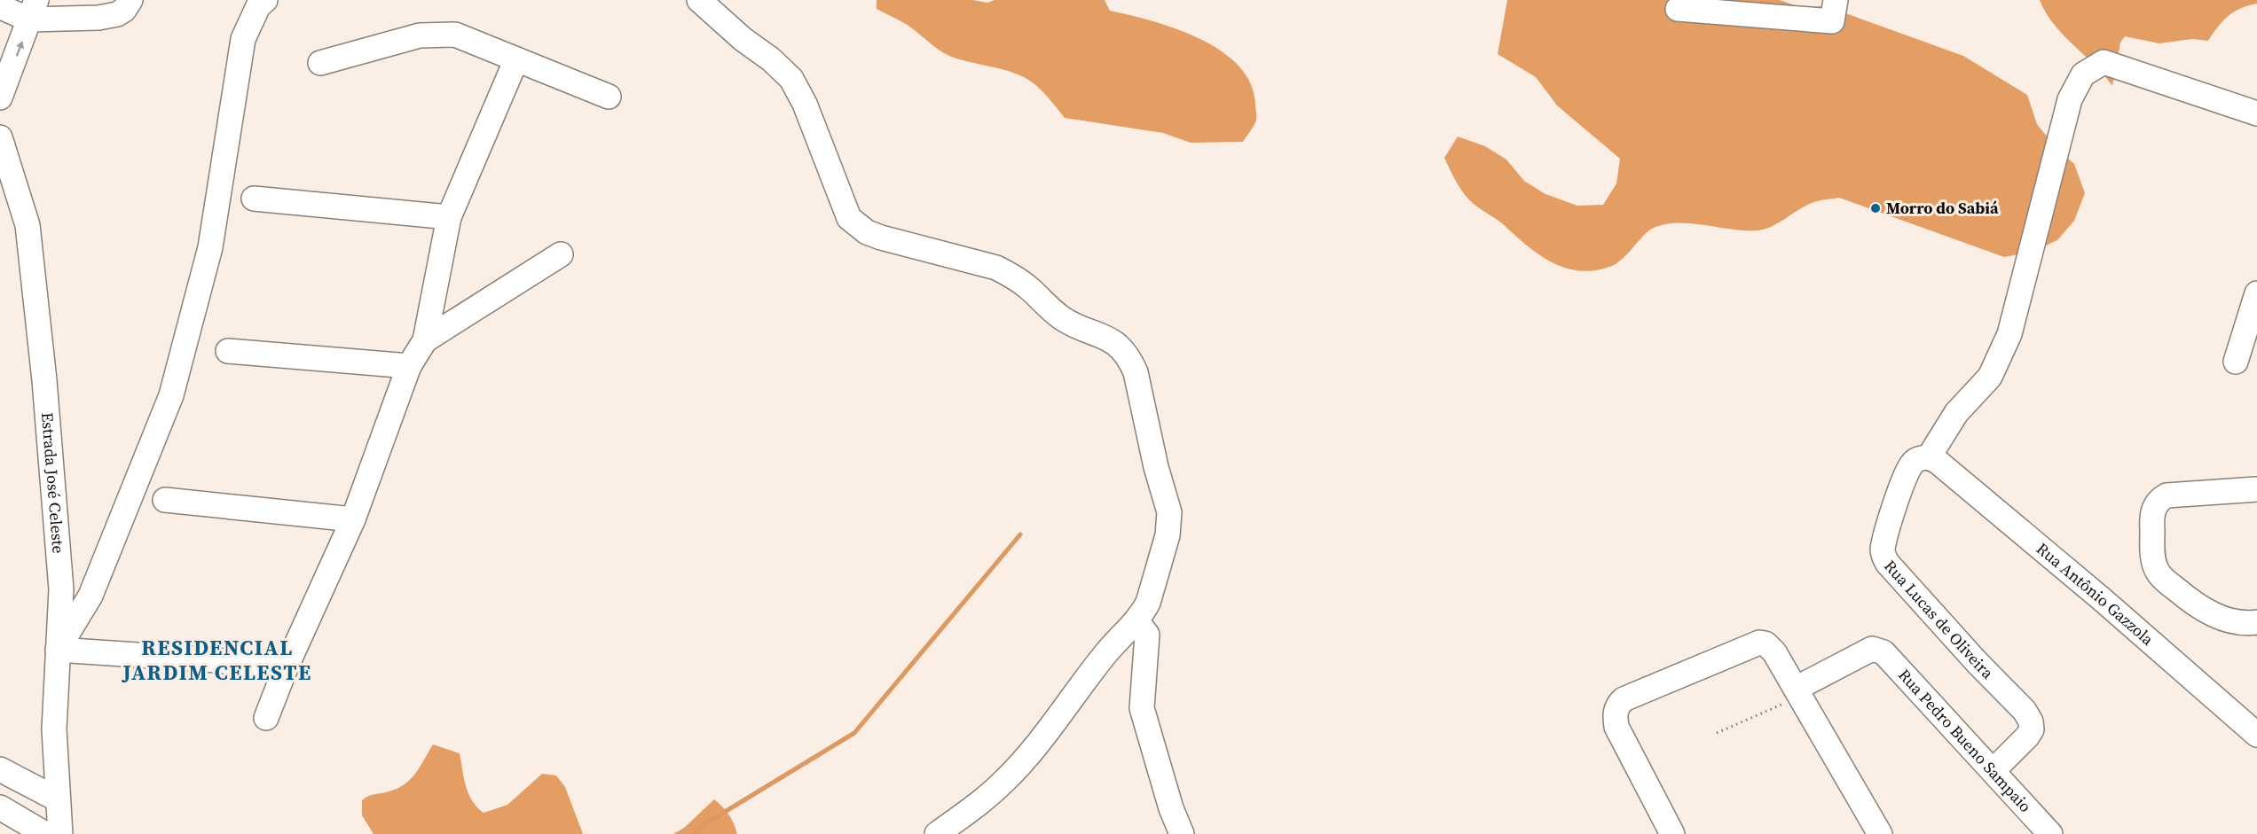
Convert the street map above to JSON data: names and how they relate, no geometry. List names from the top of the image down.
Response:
{
  "streets": {
    "street": [
      "Estrada José Celeste",
      "Rua Antônio Gazzola",
      "Rua Lucas de Oliveira",
      "Rua Pedro Bueno Sampaio"
    ]
  },
  "crossings": [
    ["Rua Antônio Gazzola", "Rua Lucas de Oliveira"],
    ["Rua Lucas de Oliveira", "Rua Pedro Bueno Sampaio"]
  ],
  "districts": ["RESIDENCIAL JARDIM CELESTE"],
  "places": ["Morro do Sabiá"]
}
